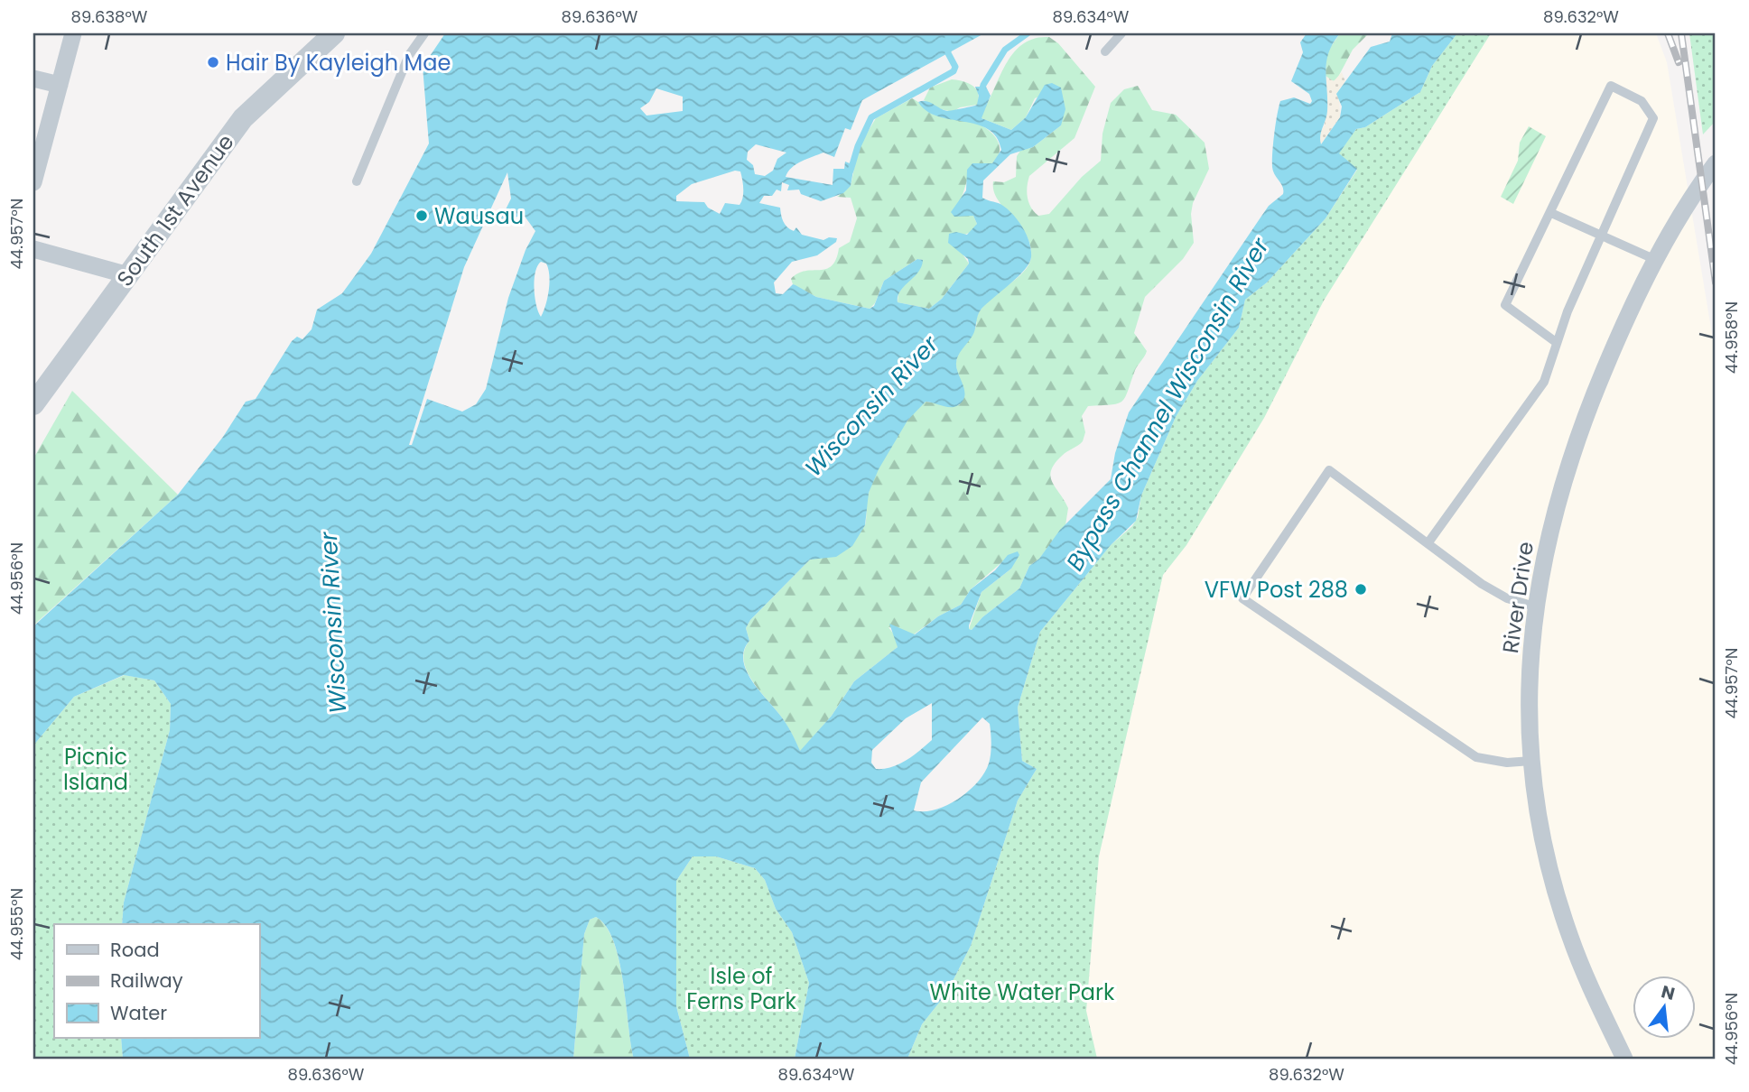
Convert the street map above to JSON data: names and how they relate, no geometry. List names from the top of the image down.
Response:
{
  "streets": {
    "street": ["South 1st Avenue", "River Drive"]
  },
  "water": ["Bypass Channel Wisconsin River", "Wisconsin River"],
  "parks": ["Picnic Island", "Isle of Ferns Park", "White Water Park"],
  "places": ["Hair By Kayleigh Mae", "Wausau", "VFW Post 288"],
  "legend": ["Road", "Railway", "Water"],
  "north": "top",
  "coordinates": [
    "89.638°W",
    "89.636°W",
    "89.634°W",
    "89.632°W",
    "44.957°N",
    "44.958°N",
    "44.956°N",
    "44.955°N"
  ]
}
